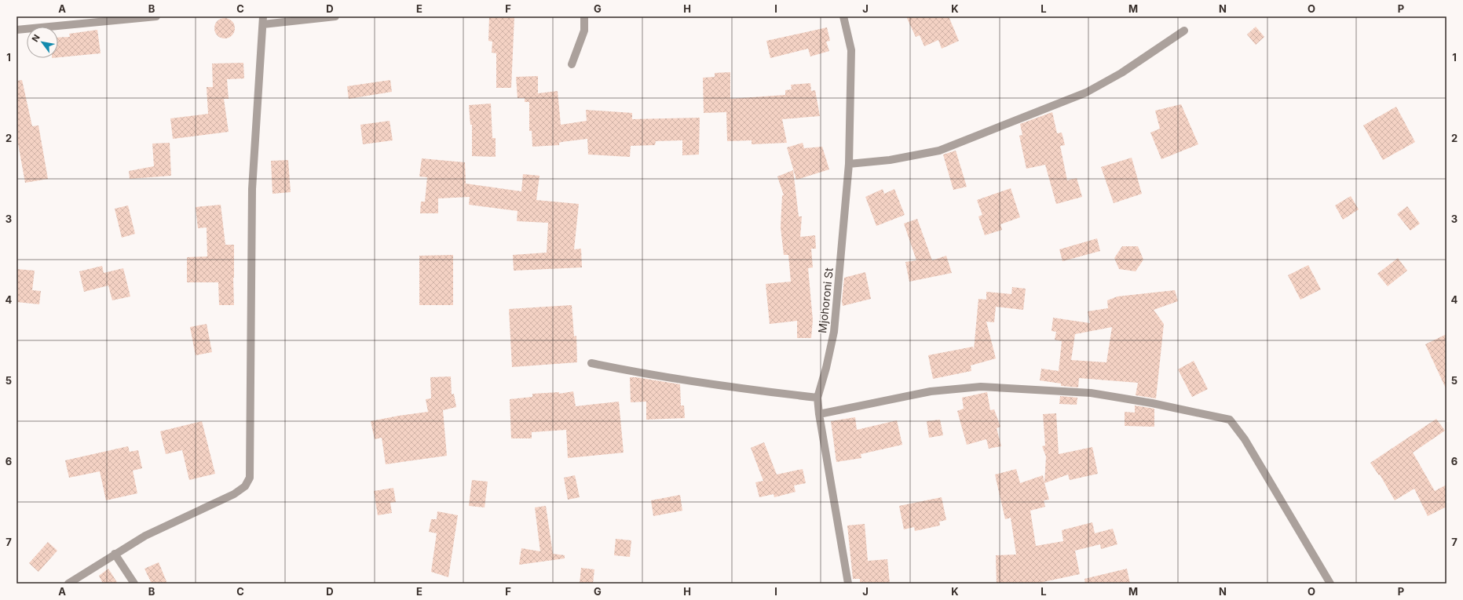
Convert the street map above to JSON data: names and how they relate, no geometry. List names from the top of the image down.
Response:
{
  "streets": {
    "street": ["Mjohoroni St"]
  },
  "north": "top left",
  "grid": {
    "columns": [
      "A",
      "B",
      "C",
      "D",
      "E",
      "F",
      "G",
      "H",
      "I",
      "J",
      "K",
      "L",
      "M",
      "N",
      "O",
      "P"
    ],
    "rows": [
      "1",
      "2",
      "3",
      "4",
      "5",
      "6",
      "7"
    ]
  }
}
